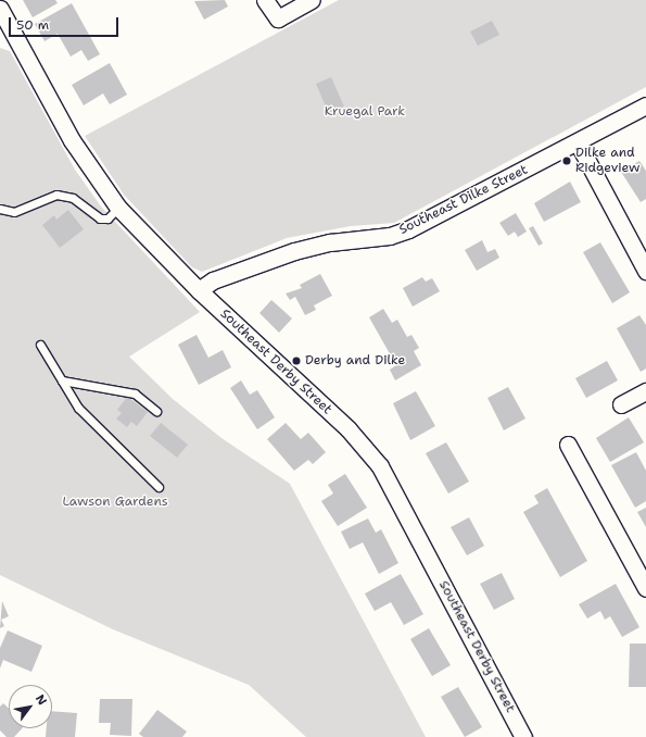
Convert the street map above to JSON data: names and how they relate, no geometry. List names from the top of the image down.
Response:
{
  "streets": {
    "street": ["Southeast Dilke Street", "Southeast Derby Street"]
  },
  "crossings": [
    ["Southeast Dilke Street", "Southeast Derby Street"]
  ],
  "parks": ["Kruegal Park", "Lawson Gardens"],
  "places": ["Dilke and Ridgeview", "Derby and Dilke"],
  "scale_bar": "50 m",
  "north": "top right"
}
